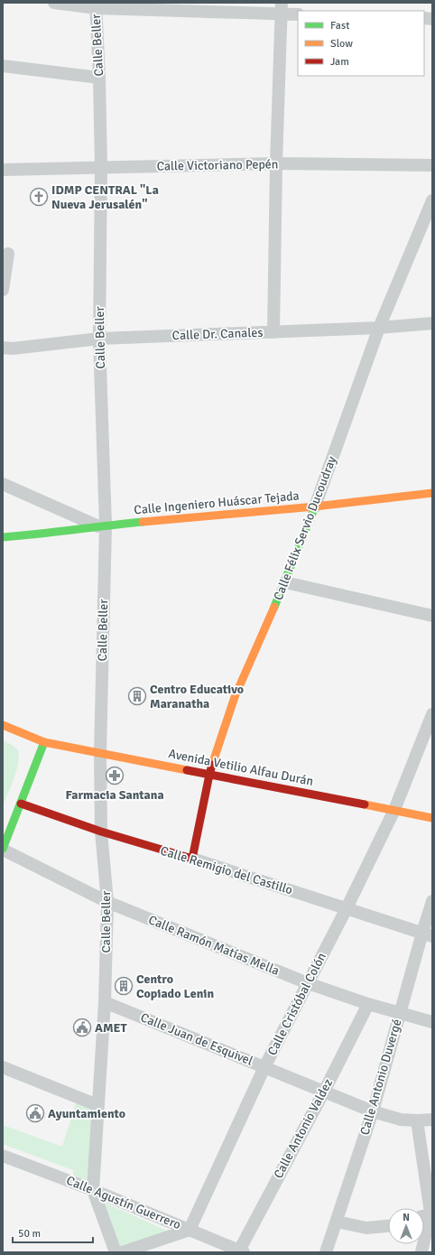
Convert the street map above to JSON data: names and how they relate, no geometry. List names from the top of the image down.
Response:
{
  "streets": {
    "main road": [
      "Calle Ingeniero Huáscar Tejada",
      "Calle Félix Servio Ducoudray",
      "Avenida Vetilio Alfau Durán",
      "Calle Remigio del Castillo"
    ],
    "street": [
      "Calle Beller",
      "Calle Victoriano Pepén",
      "Calle Dr. Canales",
      "Calle Ramón Matías Mella",
      "Calle Cristóbal Colón",
      "Calle Juan de Esquivel",
      "Calle Antonio Duvergé",
      "Calle Antonio Valdez",
      "Calle Agustín Guerrero"
    ]
  },
  "crossings": [
    ["Calle Beller", "Calle Victoriano Pepén"],
    ["Calle Beller", "Calle Dr. Canales"],
    ["Calle Beller", "Calle Ingeniero Huáscar Tejada"],
    ["Calle Beller", "Avenida Vetilio Alfau Durán"],
    ["Calle Beller", "Calle Remigio del Castillo"],
    ["Calle Beller", "Calle Ramón Matías Mella"],
    ["Calle Beller", "Calle Juan de Esquivel"],
    ["Calle Beller", "Calle Agustín Guerrero"],
    ["Calle Dr. Canales", "Calle Félix Servio Ducoudray"],
    ["Calle Ingeniero Huáscar Tejada", "Calle Félix Servio Ducoudray"],
    ["Calle Félix Servio Ducoudray", "Avenida Vetilio Alfau Durán"],
    ["Calle Félix Servio Ducoudray", "Calle Remigio del Castillo"],
    ["Avenida Vetilio Alfau Durán", "Calle Cristóbal Colón"],
    ["Calle Remigio del Castillo", "Calle Cristóbal Colón"],
    ["Calle Remigio del Castillo", "Calle Antonio Duvergé"],
    ["Calle Ramón Matías Mella", "Calle Cristóbal Colón"],
    ["Calle Ramón Matías Mella", "Calle Antonio Duvergé"],
    ["Calle Ramón Matías Mella", "Calle Antonio Valdez"],
    ["Calle Cristóbal Colón", "Calle Juan de Esquivel"],
    ["Calle Cristóbal Colón", "Calle Agustín Guerrero"],
    ["Calle Juan de Esquivel", "Calle Antonio Duvergé"],
    ["Calle Juan de Esquivel", "Calle Antonio Valdez"],
    ["Calle Antonio Valdez", "Calle Agustín Guerrero"]
  ],
  "places": {
    "church": ["IDMP CENTRAL \"La Nueva Jerusalén\""],
    "building": ["Centro Educativo Maranatha", "Centro Copiado Lenin"],
    "pharmacy": ["Farmacia Santana"],
    "public building": ["AMET", "Ayuntamiento"]
  },
  "legend": ["Fast", "Slow", "Jam"],
  "scale_bar": "50 m",
  "north": "top"
}
